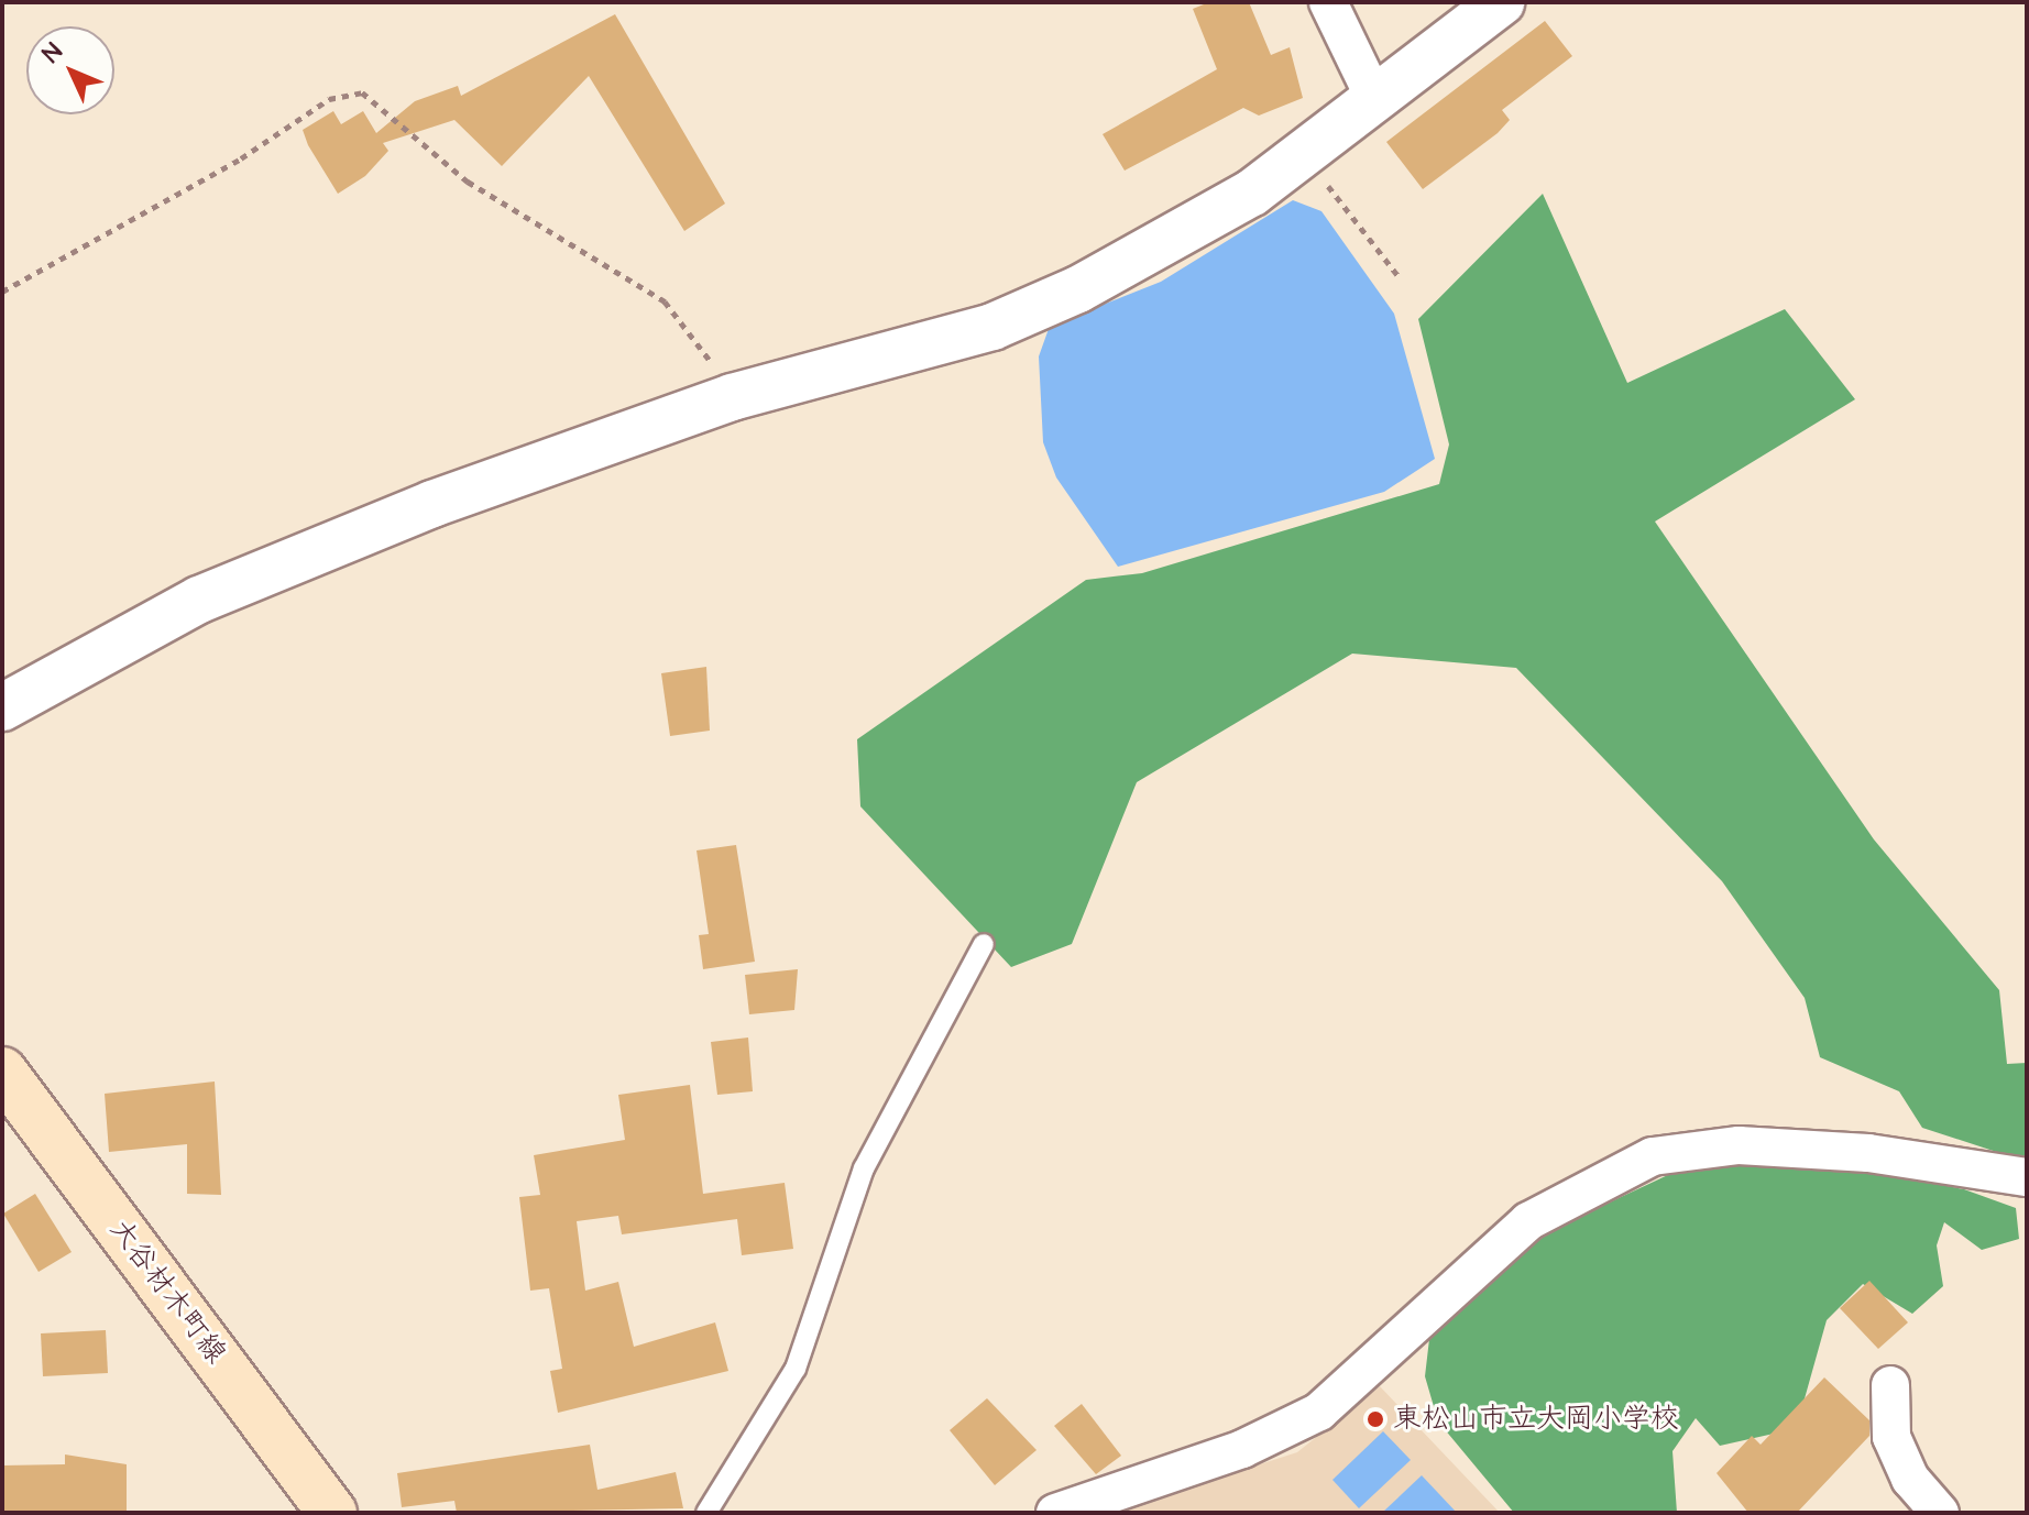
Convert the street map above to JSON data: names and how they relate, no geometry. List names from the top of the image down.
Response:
{
  "streets": {
    "main road": ["大谷材木町線"]
  },
  "places": ["東松山市立大岡小学校"],
  "north": "top left"
}
